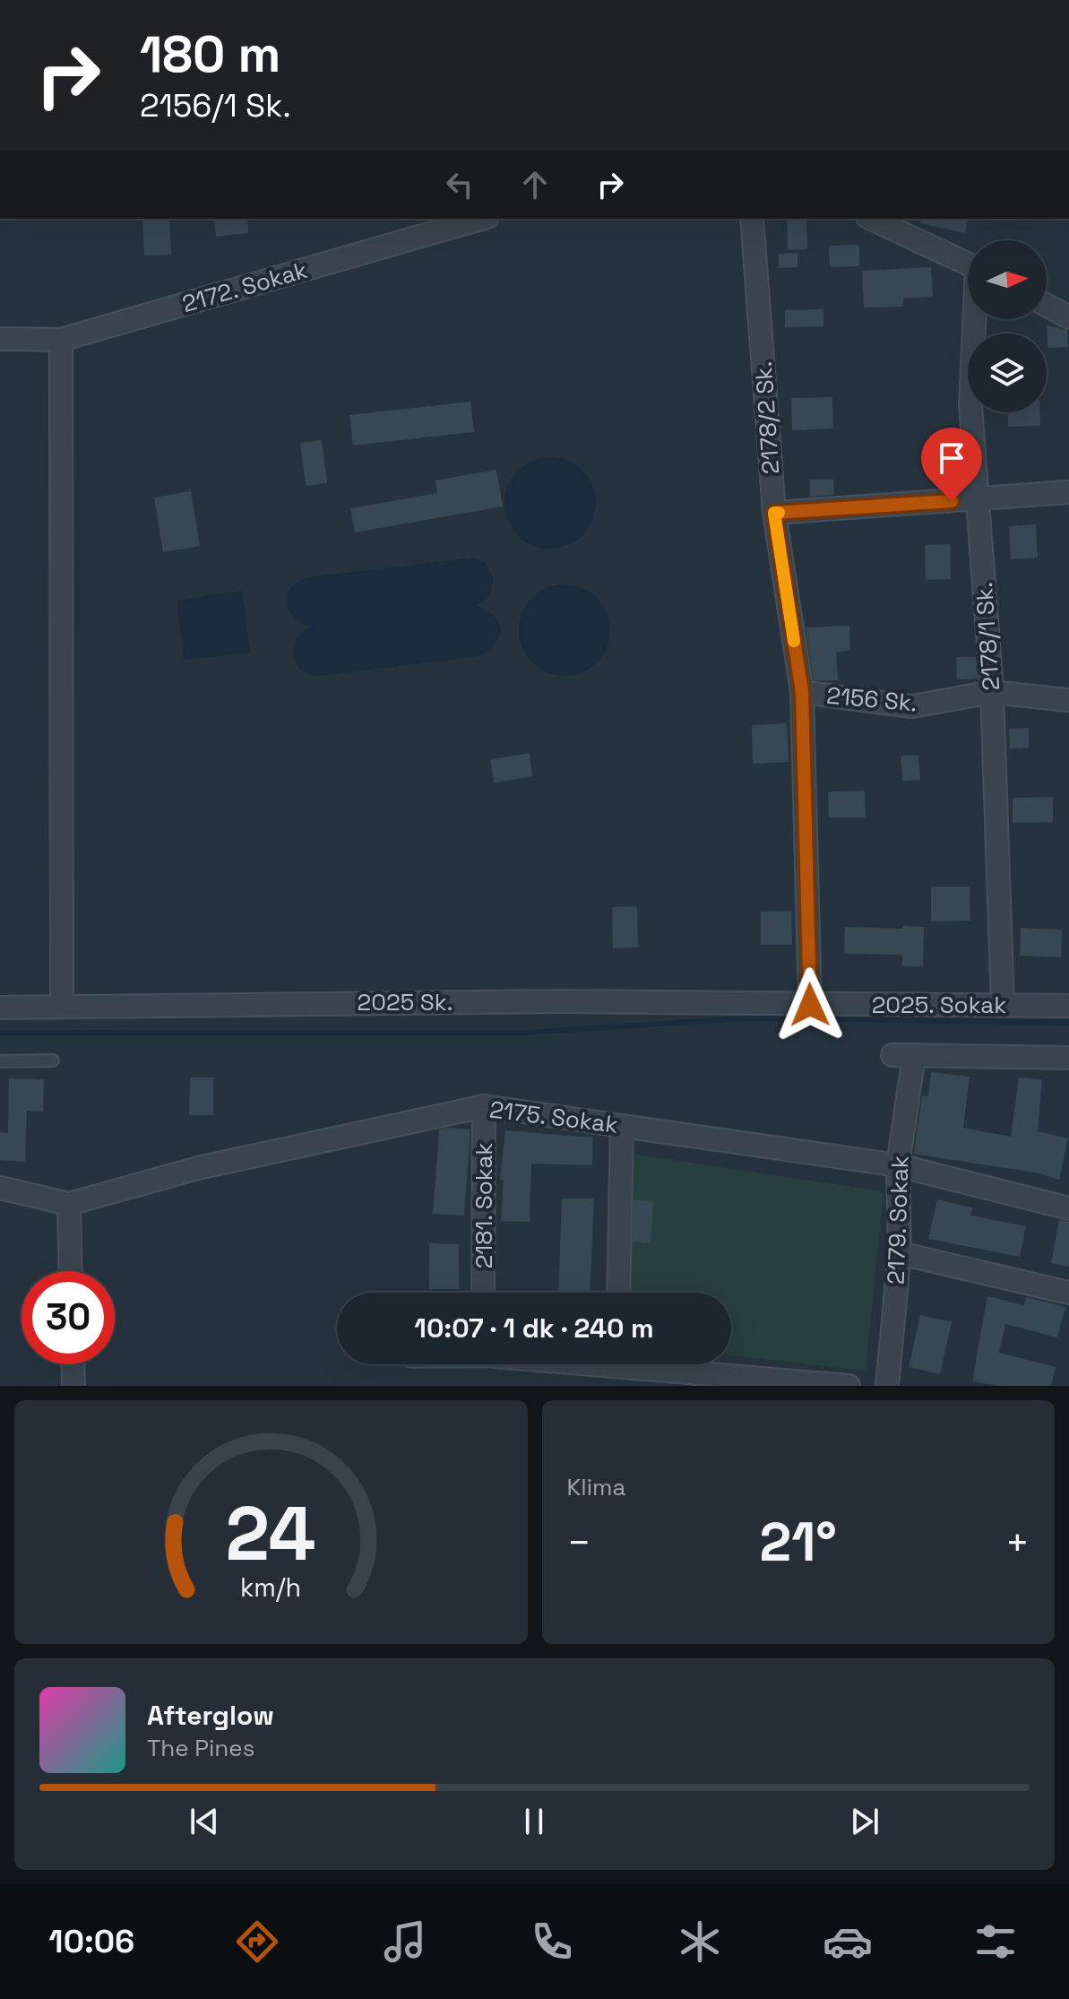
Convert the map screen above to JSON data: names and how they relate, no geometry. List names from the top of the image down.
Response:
{
  "streets": {
    "street": [
      "2172. Sokak",
      "2178/2 Sk.",
      "2178/1 Sk.",
      "2156 Sk.",
      "2025 Sk.",
      "2025. Sokak",
      "2175. Sokak",
      "2181. Sokak",
      "2179. Sokak"
    ]
  },
  "crossings": [
    ["2178/2 Sk.", "2156 Sk."],
    ["2178/2 Sk.", "2025 Sk."],
    ["2178/2 Sk.", "2025. Sokak"],
    ["2178/1 Sk.", "2156 Sk."],
    ["2178/1 Sk.", "2025. Sokak"],
    ["2025 Sk.", "2025. Sokak"],
    ["2175. Sokak", "2181. Sokak"],
    ["2175. Sokak", "2179. Sokak"]
  ],
  "north": "right",
  "page": {
    "turn": ["180 m", "2156/1 Sk."],
    "limit": "30",
    "trip": "10:07 · 1 dk · 240 m",
    "tile": "Klima",
    "heat": ["−", "21°", "+"],
    "song": ["Afterglow", "The Pines"],
    "tabs": "10:06",
    "gauge": ["24", "km/h"]
  }
}
